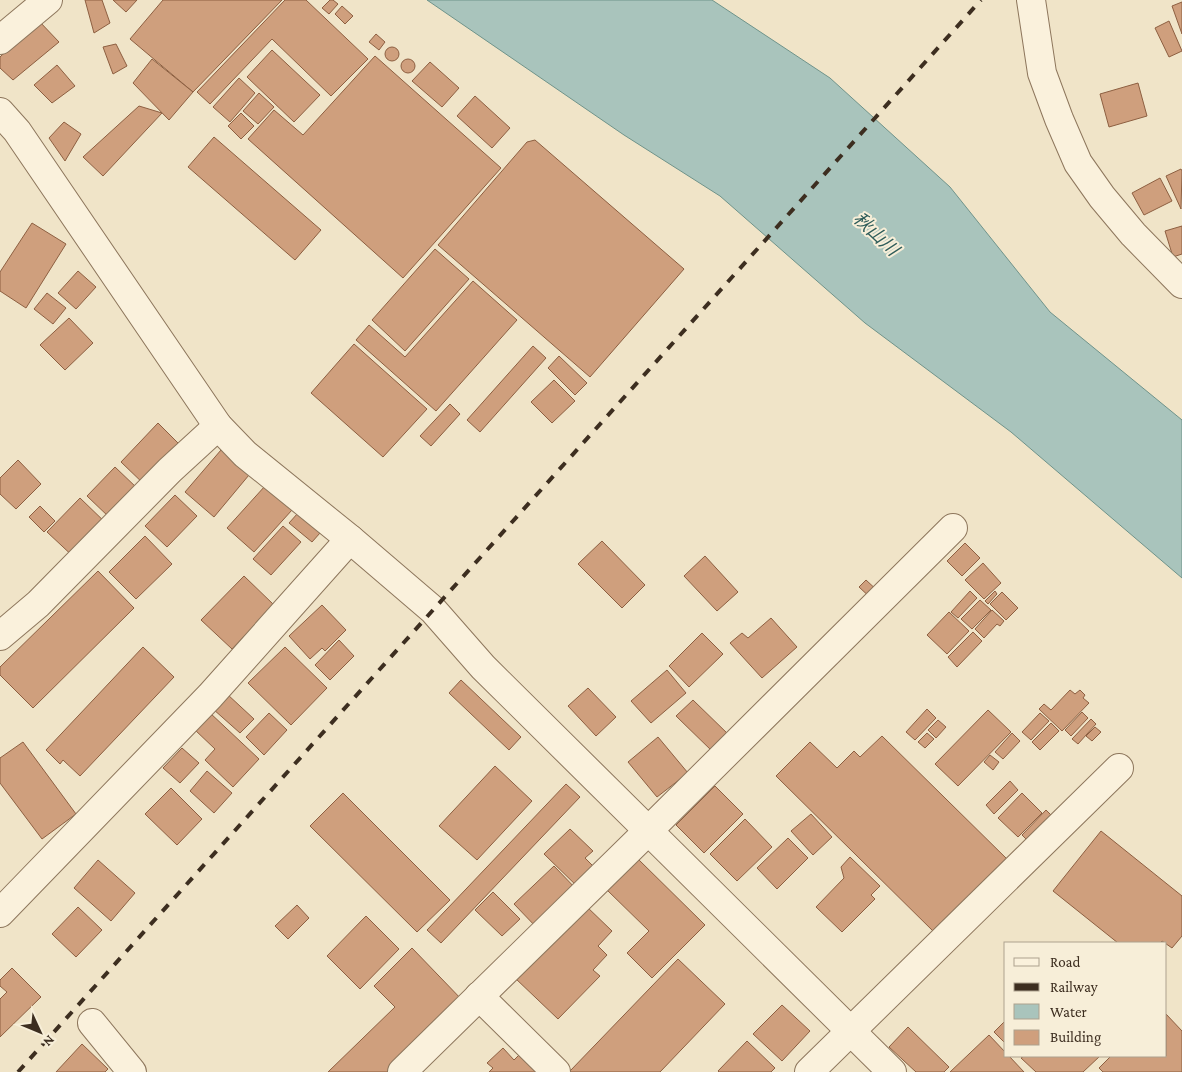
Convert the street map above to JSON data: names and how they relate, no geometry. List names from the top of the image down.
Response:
{
  "water": ["秋山川"],
  "legend": [
    "Road",
    "Railway",
    "Water",
    "Building"
  ],
  "north": "bottom right"
}
